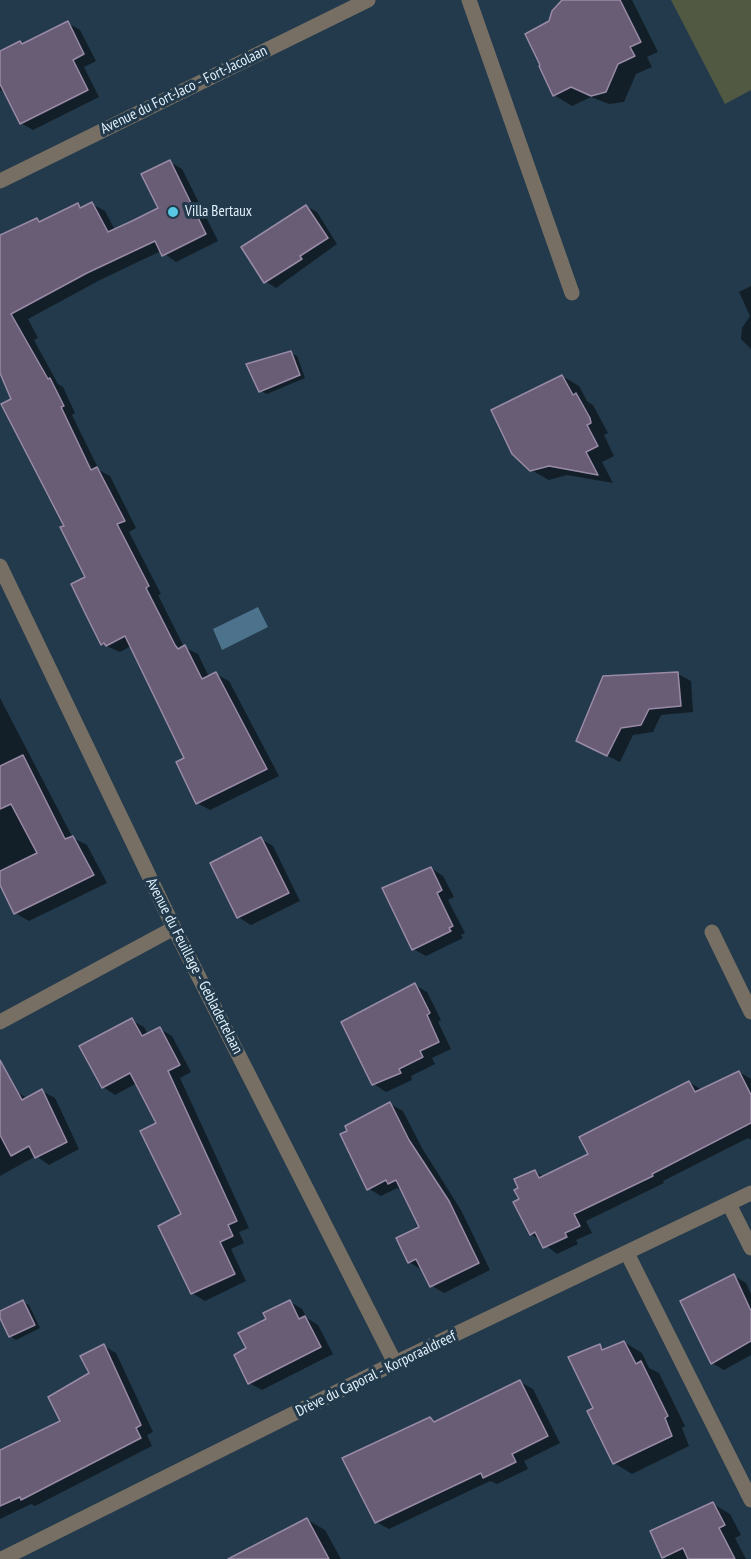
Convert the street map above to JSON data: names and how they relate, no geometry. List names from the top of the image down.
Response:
{
  "streets": {
    "street": ["Avenue du Fort-Jaco - Fort-Jacolaan", "Avenue du Feuillage - Gebladertelaan", "Drève du Caporal - Korporaaldreef"]
  },
  "crossings": [
    ["Avenue du Feuillage - Gebladertelaan", "Drève du Caporal - Korporaaldreef"]
  ],
  "places": ["Villa Bertaux"]
}
